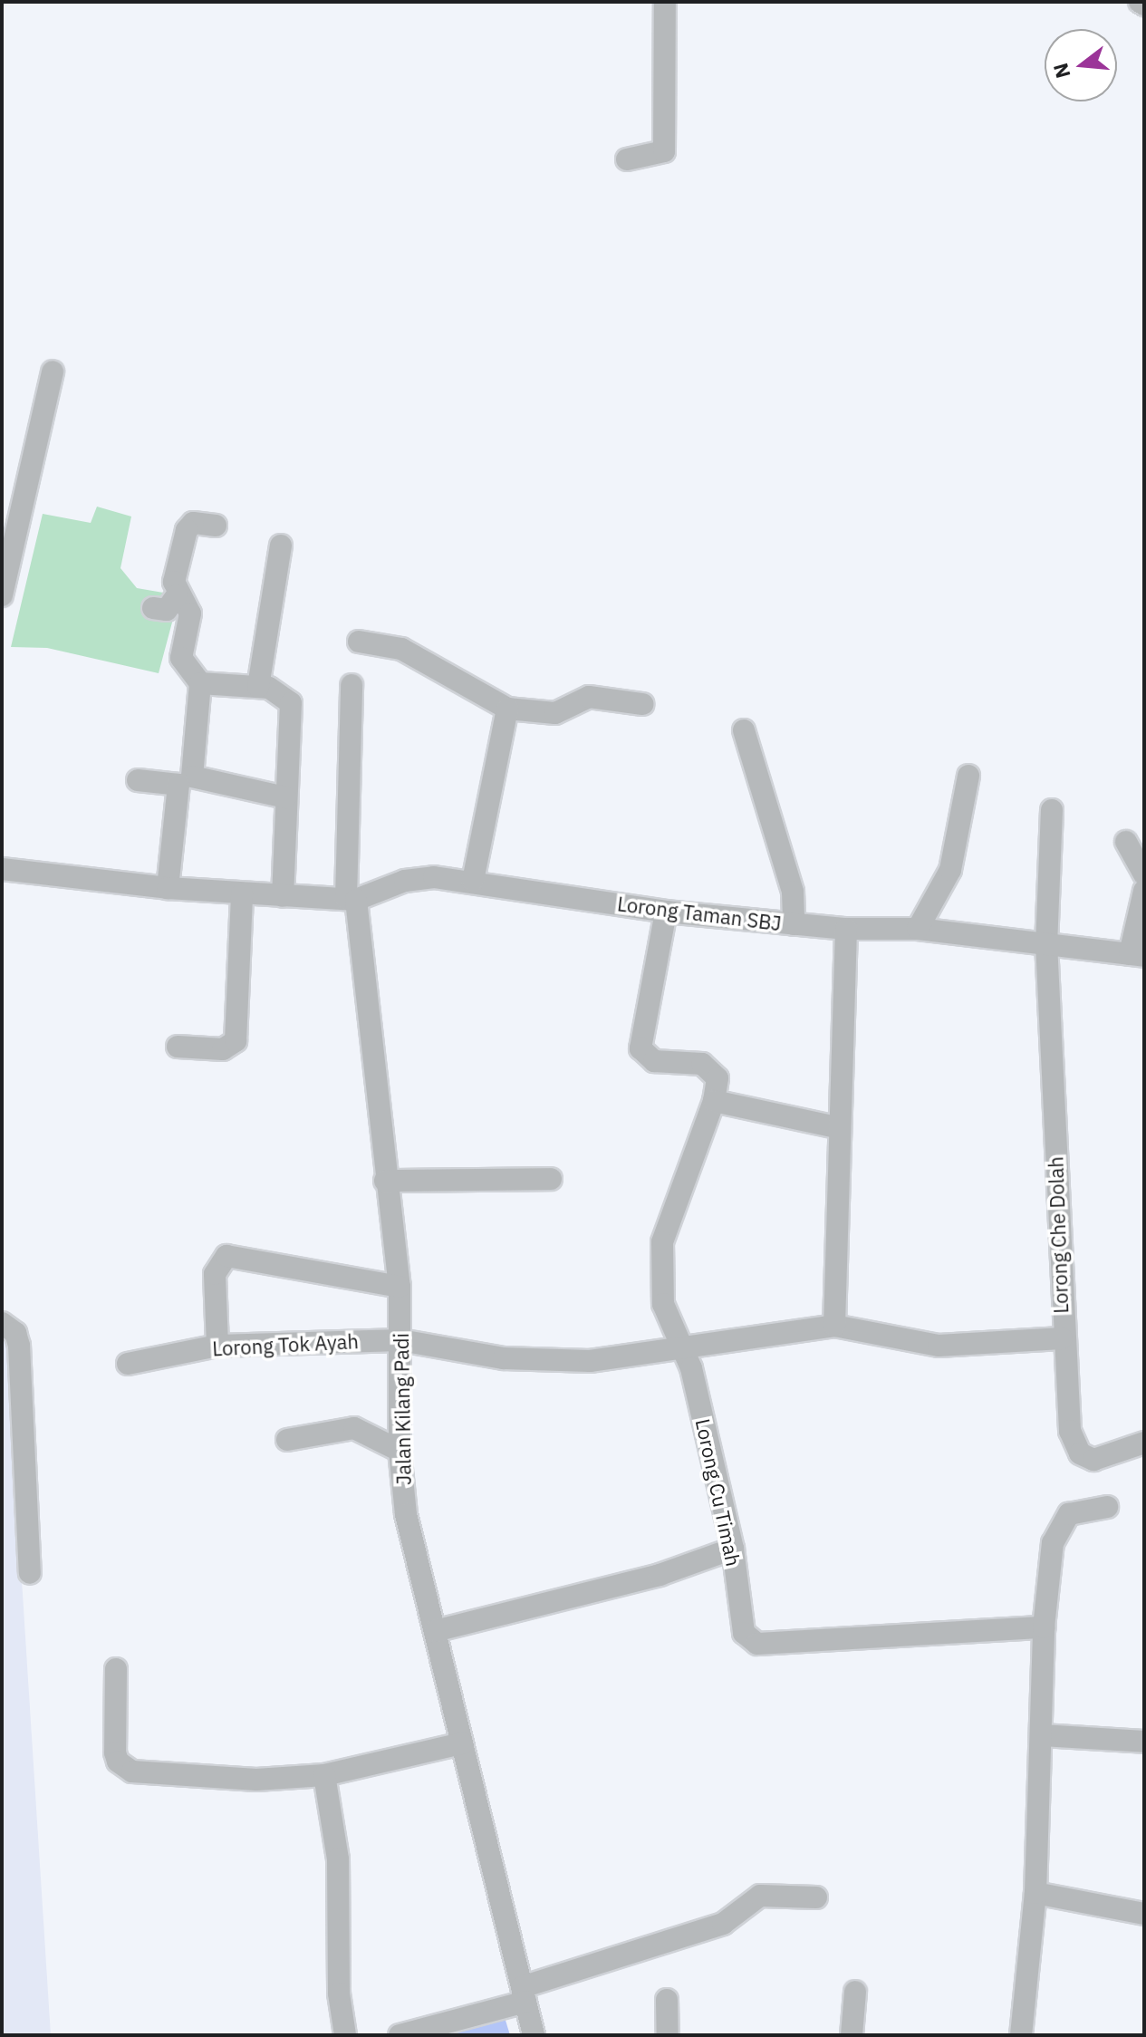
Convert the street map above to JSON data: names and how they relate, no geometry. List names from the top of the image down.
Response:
{
  "streets": {
    "street": [
      "Lorong Taman SBJ",
      "Lorong Che Dolah",
      "Lorong Tok Ayah",
      "Jalan Kilang Padi",
      "Lorong Cu Timah"
    ]
  },
  "crossings": [
    ["Lorong Taman SBJ", "Lorong Che Dolah"],
    ["Lorong Taman SBJ", "Jalan Kilang Padi"],
    ["Lorong Tok Ayah", "Jalan Kilang Padi"]
  ],
  "north": "left"
}
